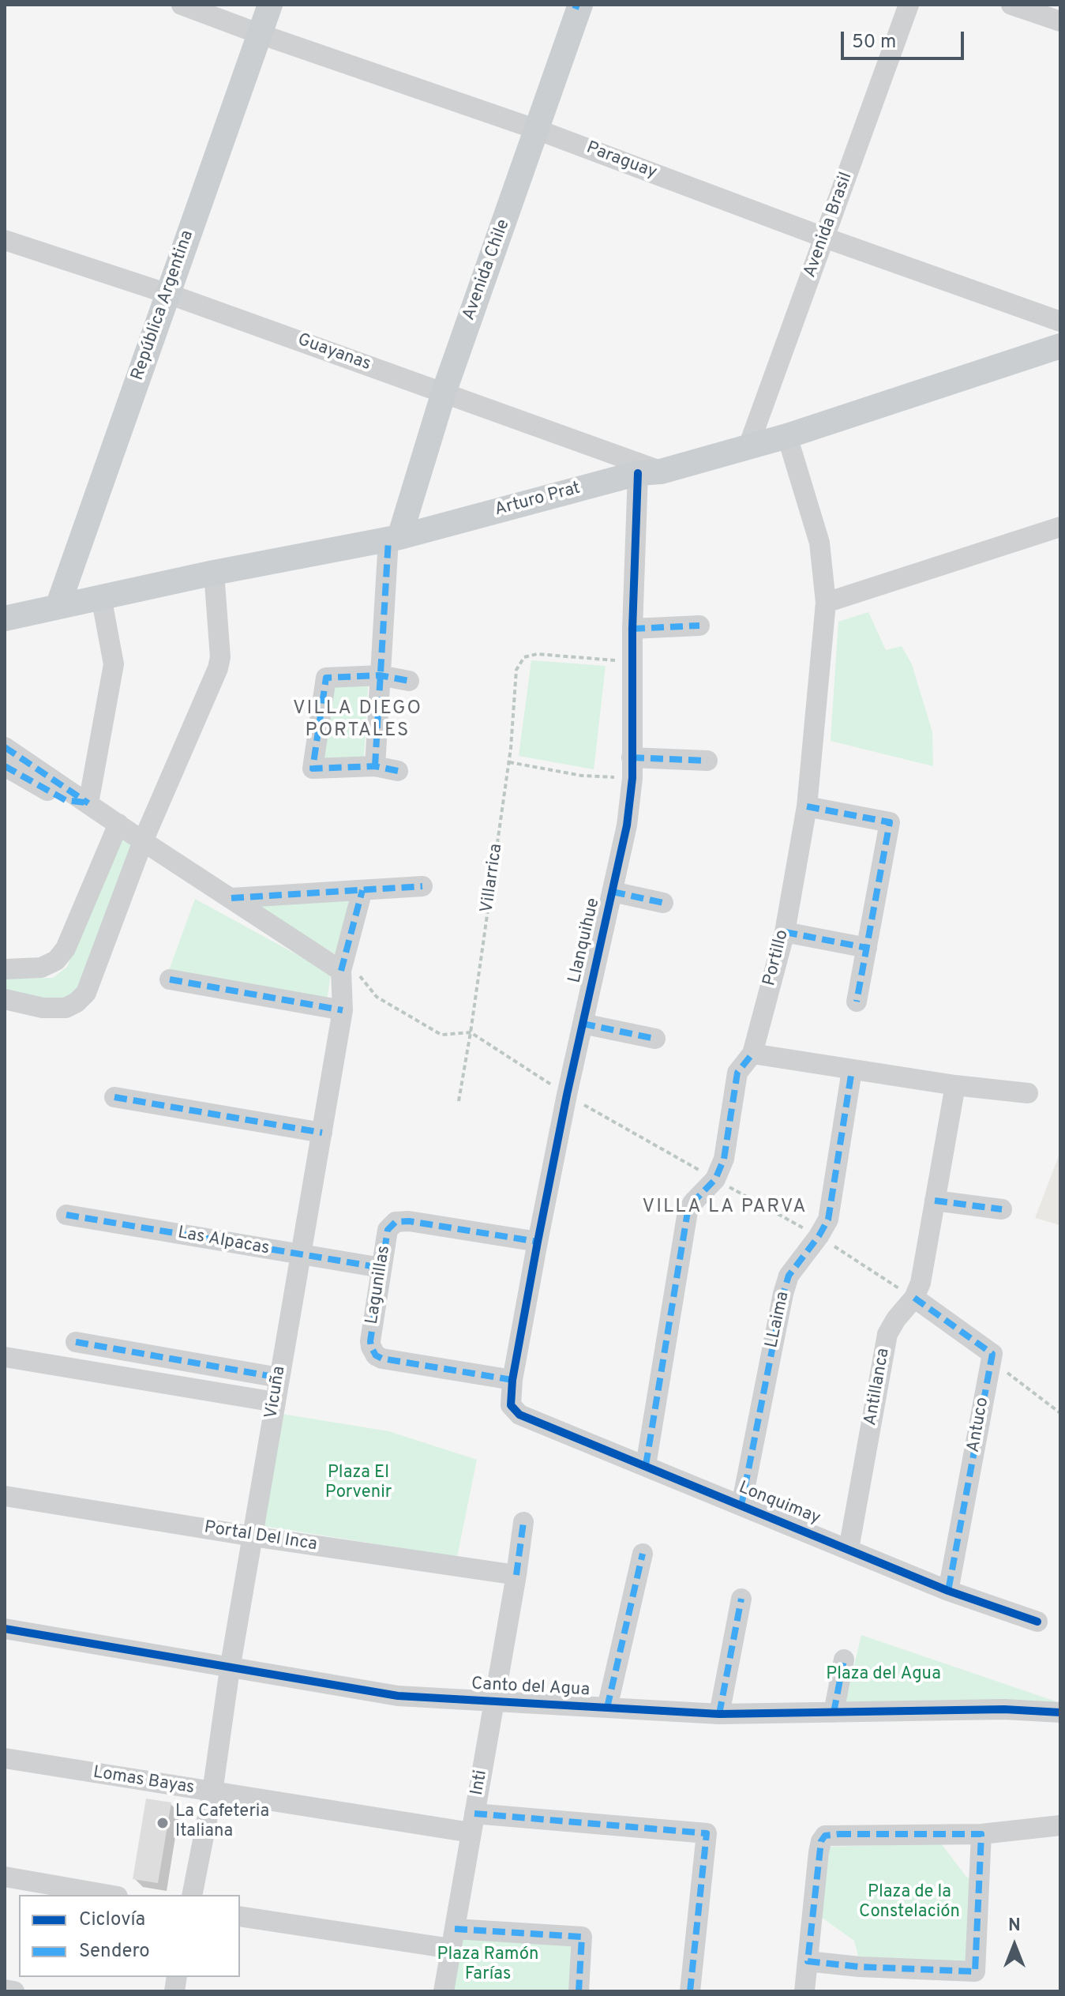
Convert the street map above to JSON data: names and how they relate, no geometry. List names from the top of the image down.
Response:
{
  "streets": {
    "main road": ["Avenida Chile", "República Argentina", "Arturo Prat"],
    "street": [
      "Paraguay",
      "Avenida Brasil",
      "Guayanas",
      "Llanquihue",
      "Portillo",
      "Las Alpacas",
      "Lagunillas",
      "LLaima",
      "Antillanca",
      "Vicuña",
      "Antuco",
      "Lonquimay",
      "Portal Del Inca",
      "Canto del Agua",
      "Lomas Bayas",
      "Inti"
    ],
    "path": ["Villarrica"]
  },
  "crossings": [
    ["Paraguay", "Avenida Brasil"],
    ["Paraguay", "Avenida Chile"],
    ["Paraguay", "República Argentina"],
    ["Avenida Brasil", "Arturo Prat"],
    ["Avenida Chile", "Guayanas"],
    ["Avenida Chile", "Arturo Prat"],
    ["República Argentina", "Guayanas"],
    ["República Argentina", "Arturo Prat"],
    ["Guayanas", "Arturo Prat"],
    ["Guayanas", "Llanquihue"],
    ["Arturo Prat", "Llanquihue"],
    ["Arturo Prat", "Portillo"],
    ["Villarrica", "Llanquihue"],
    ["Llanquihue", "Lagunillas"],
    ["Llanquihue", "Lonquimay"],
    ["Portillo", "Lonquimay"],
    ["Las Alpacas", "Lagunillas"],
    ["Las Alpacas", "Vicuña"],
    ["LLaima", "Lonquimay"],
    ["Antillanca", "Lonquimay"],
    ["Vicuña", "Portal Del Inca"],
    ["Vicuña", "Canto del Agua"],
    ["Vicuña", "Lomas Bayas"],
    ["Antuco", "Lonquimay"],
    ["Portal Del Inca", "Inti"],
    ["Canto del Agua", "Inti"],
    ["Lomas Bayas", "Inti"]
  ],
  "districts": ["VILLA DIEGO PORTALES", "VILLA LA PARVA"],
  "parks": [
    "Plaza El Porvenir",
    "Plaza del Agua",
    "Plaza de la Constelación",
    "Plaza Ramón Farías"
  ],
  "places": ["La Cafeteria Italiana"],
  "legend": ["Ciclovía", "Sendero"],
  "scale_bar": "50 m",
  "north": "top"
}
